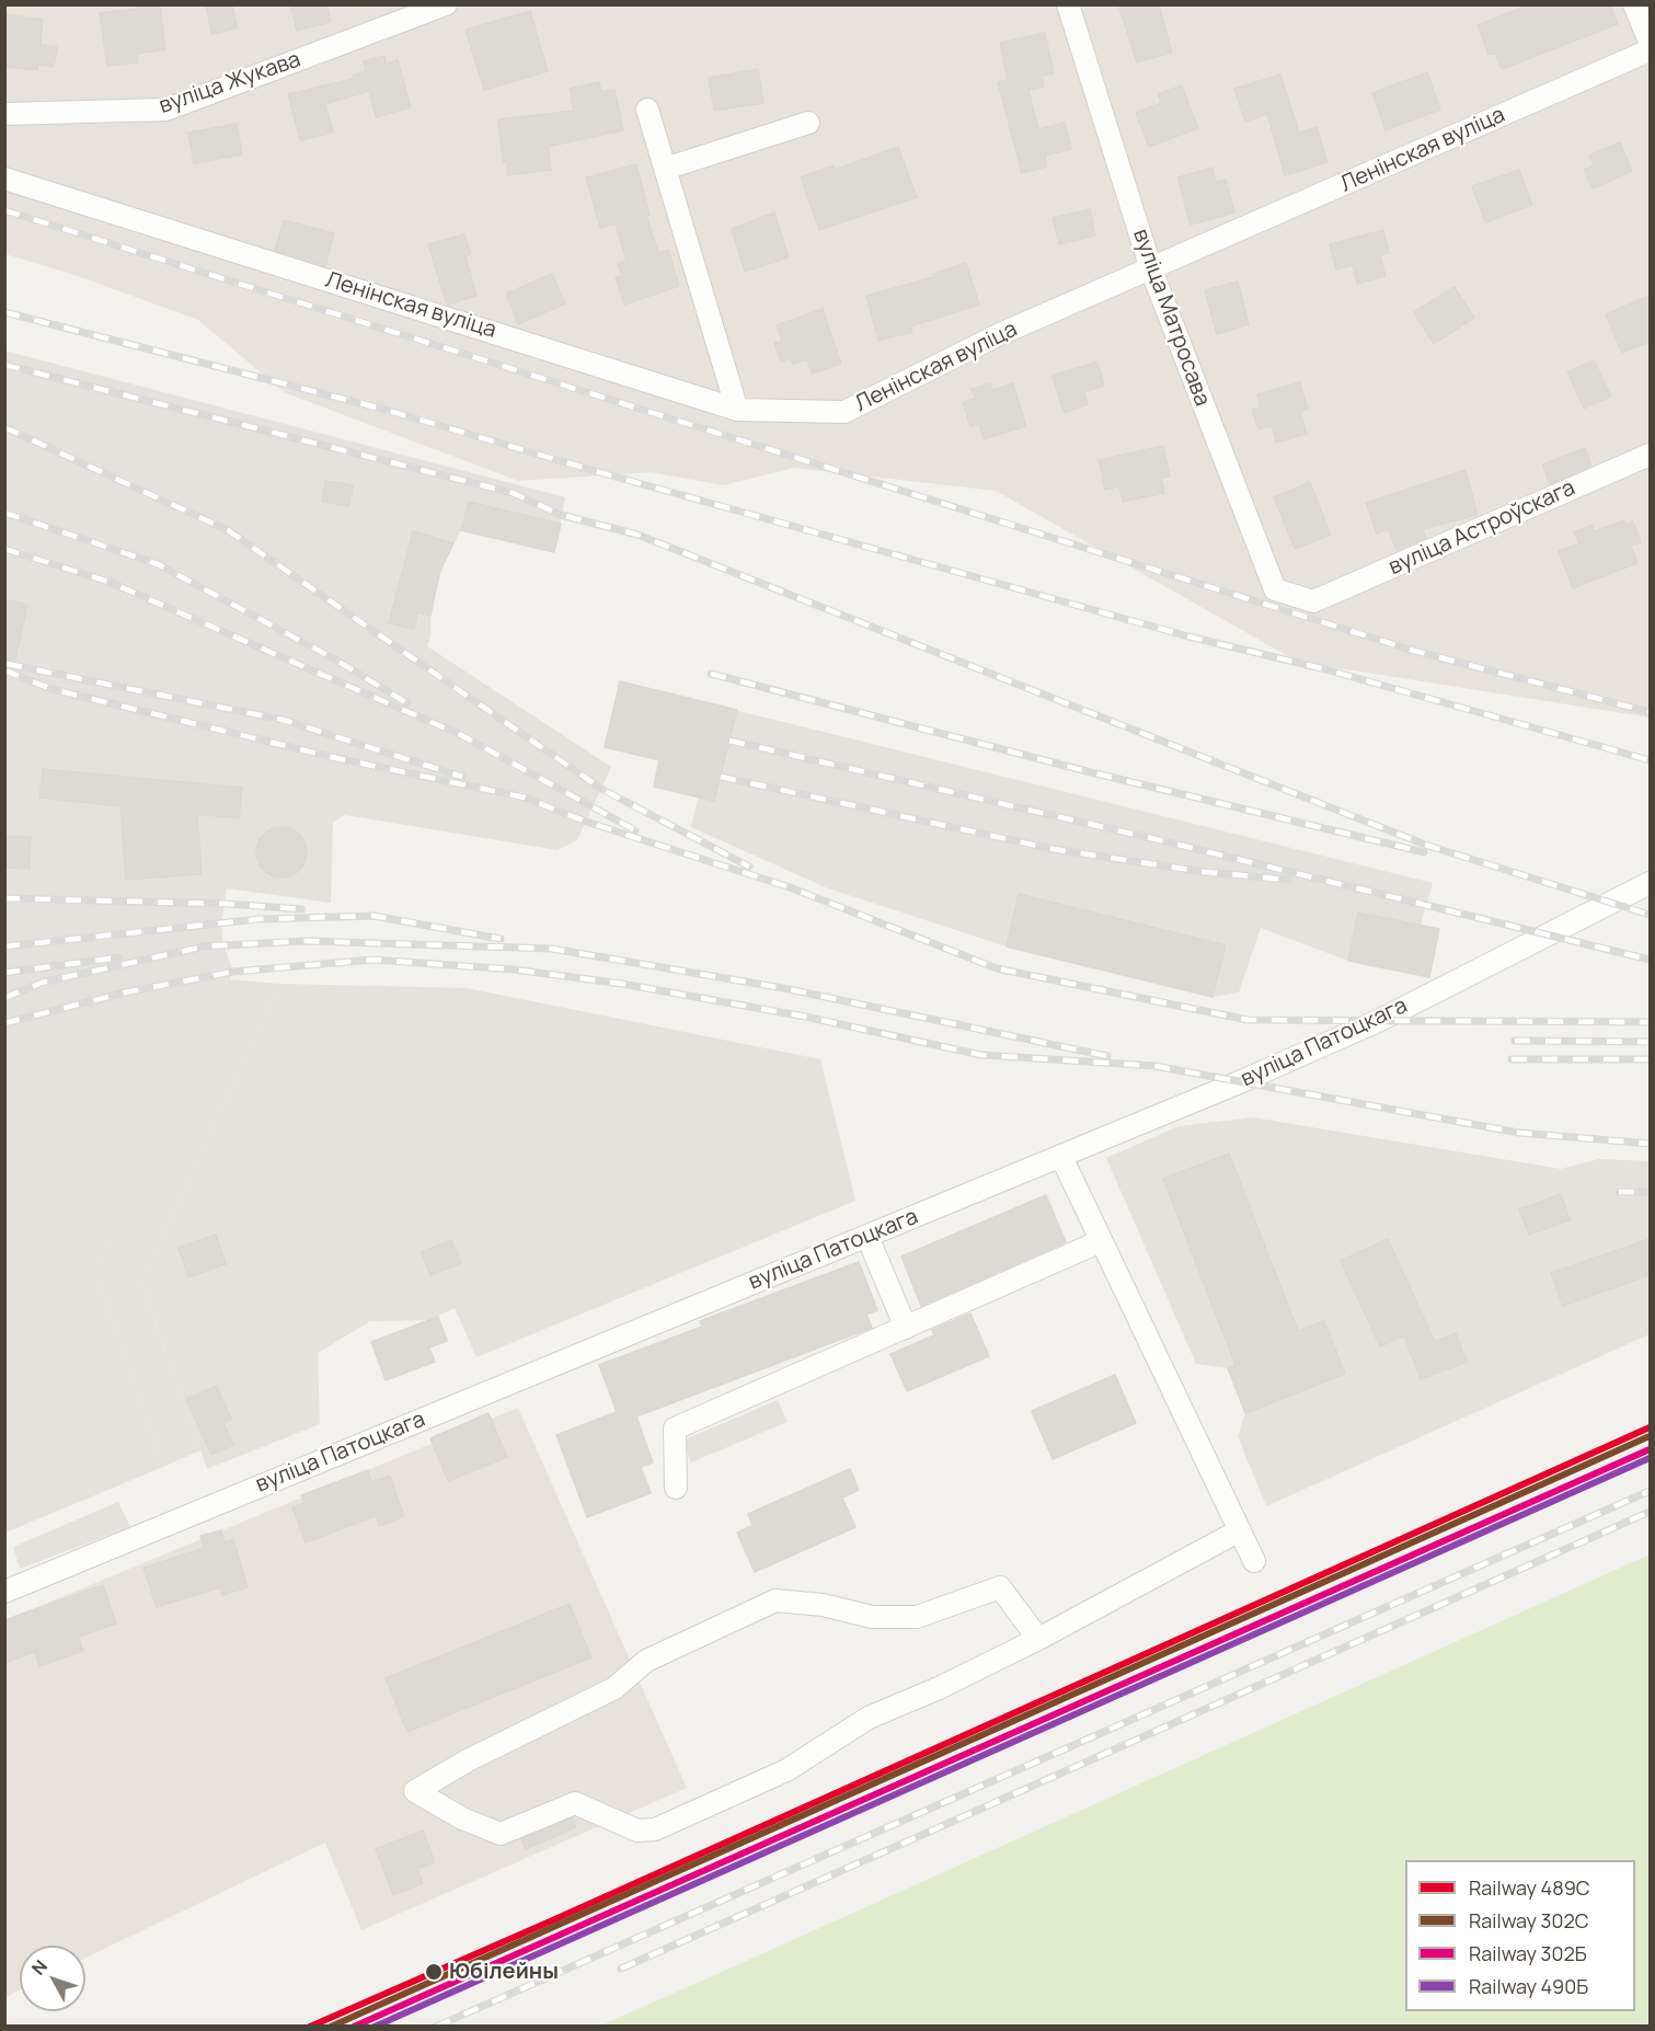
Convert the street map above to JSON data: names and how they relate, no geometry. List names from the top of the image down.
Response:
{
  "streets": {
    "street": [
      "вуліца Жукава",
      "Ленінская вуліца",
      "вуліца Матросава",
      "вуліца Астроўскага",
      "вуліца Патоцкага"
    ]
  },
  "crossings": [
    ["Ленінская вуліца", "вуліца Матросава"],
    ["вуліца Матросава", "вуліца Астроўскага"]
  ],
  "places": ["Юбілейны"],
  "lines": [
    "rail line 489С",
    "rail line 302С",
    "rail line 302Б",
    "rail line 490Б"
  ],
  "legend": [
    "Railway 489С",
    "Railway 302С",
    "Railway 302Б",
    "Railway 490Б"
  ],
  "north": "top left"
}
